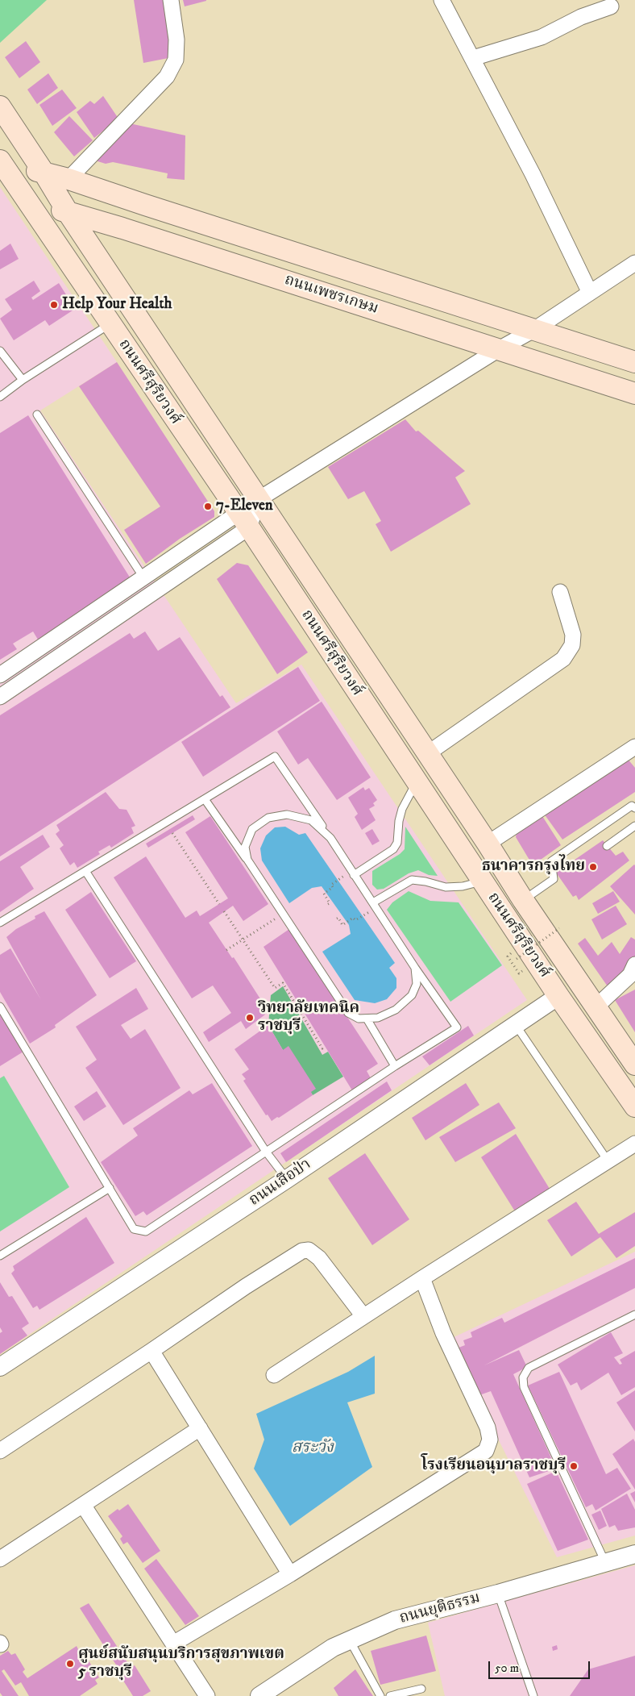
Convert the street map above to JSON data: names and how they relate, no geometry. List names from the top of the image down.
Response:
{
  "streets": {
    "main road": ["ถนนเพชรเกษม", "ถนนศรีสุริยวงศ์"],
    "street": ["ถนนเสือป่า", "ถนนยุติธรรม"]
  },
  "crossings": [
    ["ถนนเพชรเกษม", "ถนนศรีสุริยวงศ์"],
    ["ถนนศรีสุริยวงศ์", "ถนนเสือป่า"]
  ],
  "water": ["สระวัง"],
  "places": [
    "Help Your Health",
    "7-Eleven",
    "ธนาคารกรุงไทย",
    "วิทยาลัยเทคนิค ราชบุรี",
    "โรงเรียนอนุบาลราชบุรี",
    "ศูนย์สนับสนุนบริการสุขภาพเขต 5 ราชบุรี"
  ],
  "scale_bar": "50 m"
}
